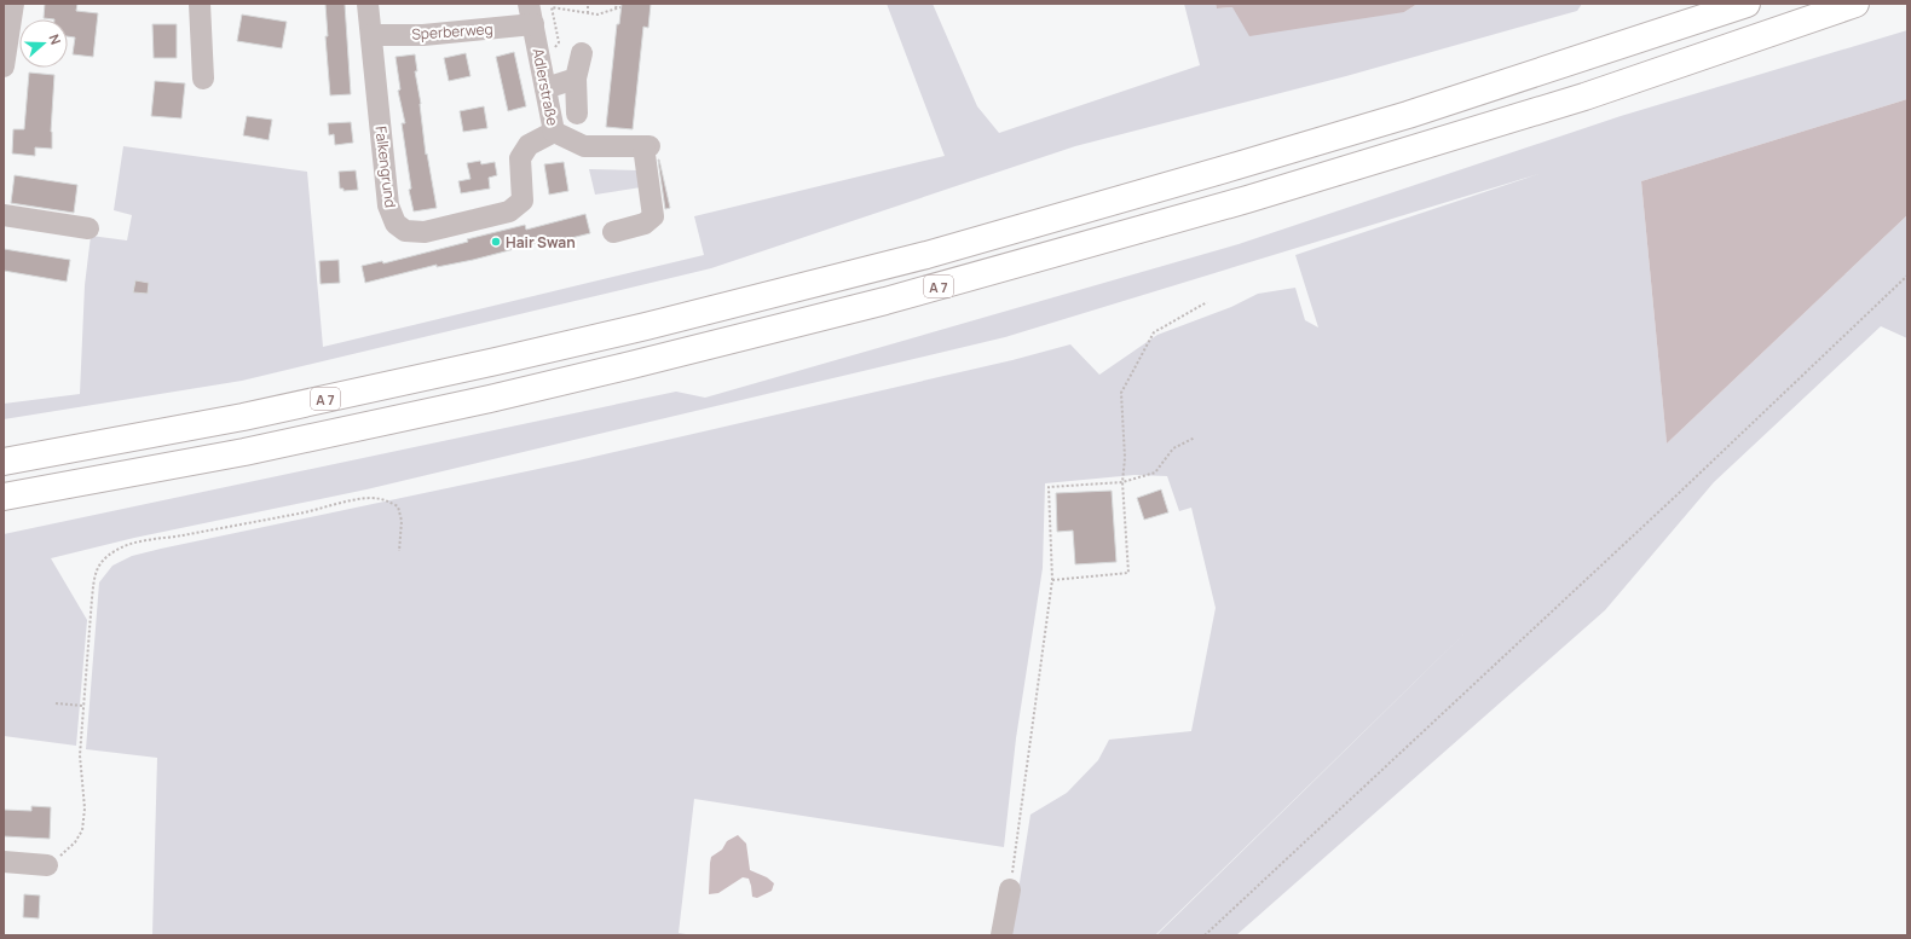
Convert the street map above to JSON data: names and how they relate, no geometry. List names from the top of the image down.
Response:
{
  "streets": {
    "highway": ["A 7"],
    "street": ["Sperberweg", "Adlerstraße", "Falkengrund"]
  },
  "crossings": [
    ["Sperberweg", "Adlerstraße"],
    ["Sperberweg", "Falkengrund"],
    ["Adlerstraße", "Falkengrund"]
  ],
  "places": ["Hair Swan"],
  "north": "right"
}
